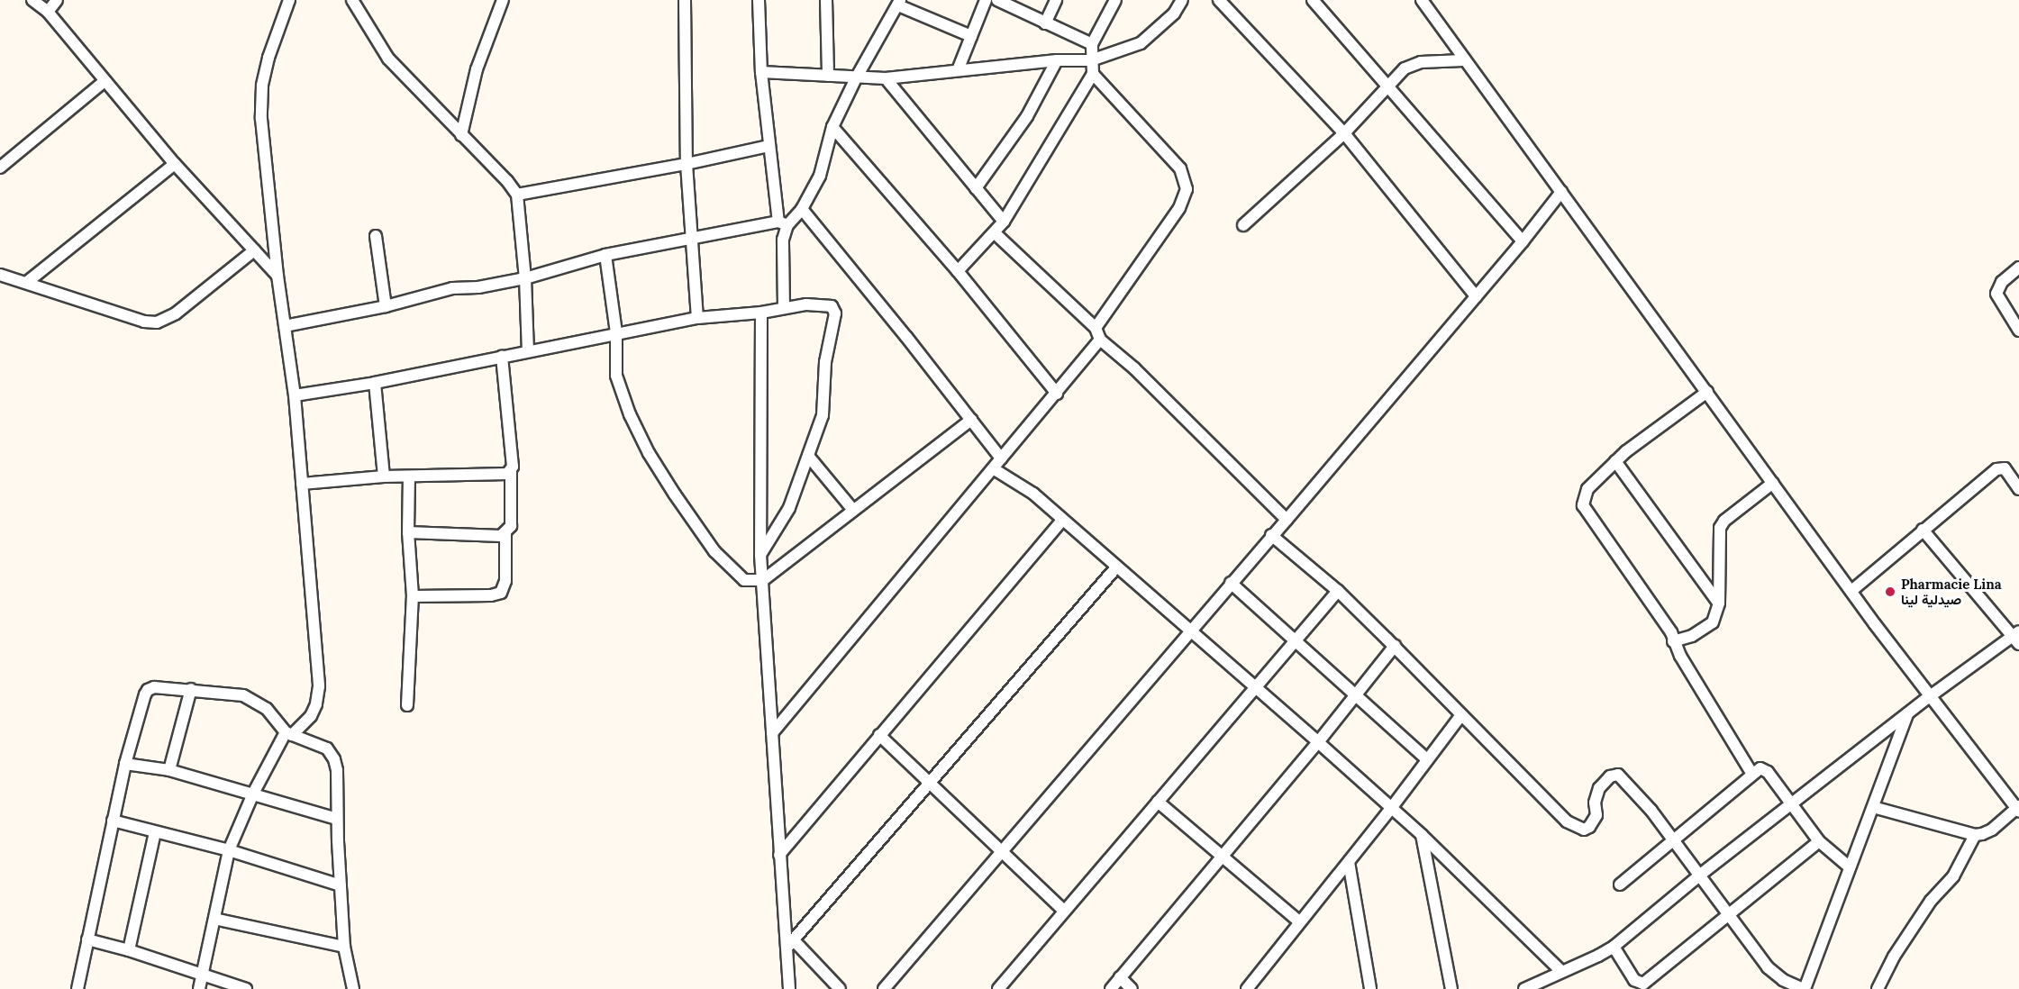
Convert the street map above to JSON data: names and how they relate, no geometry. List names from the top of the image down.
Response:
{
  "places": ["Pharmacie Lina صيدلية لينا"]
}
